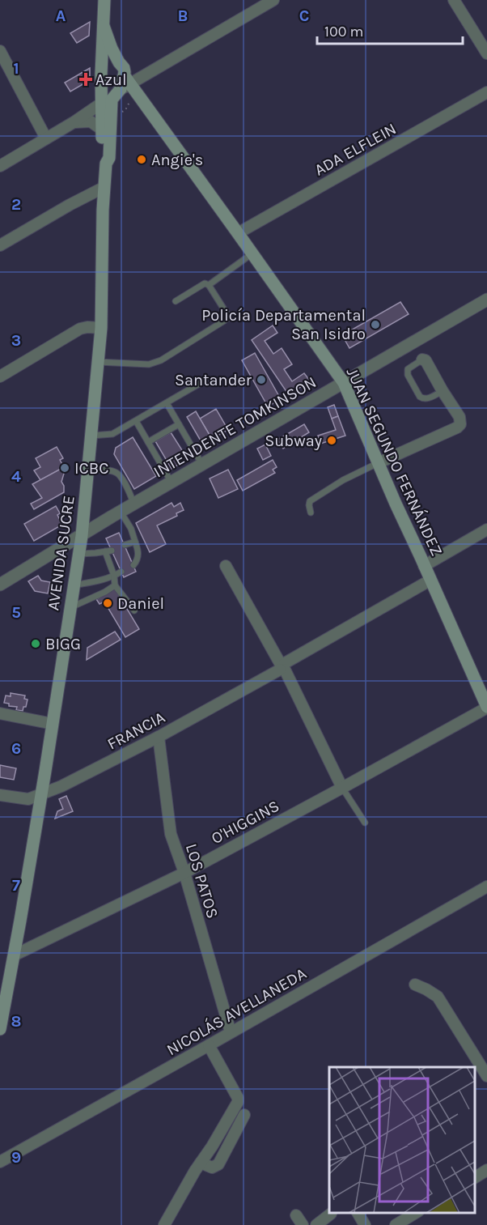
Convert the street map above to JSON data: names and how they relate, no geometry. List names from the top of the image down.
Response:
{
  "streets": {
    "main road": ["JUAN SEGUNDO FERNÁNDEZ", "AVENIDA SUCRE"],
    "street": [
      "ADA ELFLEIN",
      "INTENDENTE TOMKINSON",
      "FRANCIA",
      "O'HIGGINS",
      "LOS PATOS",
      "NICOLÁS AVELLANEDA"
    ]
  },
  "crossings": [
    ["ADA ELFLEIN", "JUAN SEGUNDO FERNÁNDEZ"],
    ["INTENDENTE TOMKINSON", "JUAN SEGUNDO FERNÁNDEZ"],
    ["INTENDENTE TOMKINSON", "AVENIDA SUCRE"],
    ["JUAN SEGUNDO FERNÁNDEZ", "AVENIDA SUCRE"],
    ["JUAN SEGUNDO FERNÁNDEZ", "FRANCIA"],
    ["JUAN SEGUNDO FERNÁNDEZ", "O'HIGGINS"],
    ["AVENIDA SUCRE", "FRANCIA"],
    ["AVENIDA SUCRE", "O'HIGGINS"],
    ["FRANCIA", "LOS PATOS"],
    ["O'HIGGINS", "LOS PATOS"],
    ["LOS PATOS", "NICOLÁS AVELLANEDA"]
  ],
  "places": {
    "health": ["Azul"],
    "other": [
      "Angie's",
      "Policía Departamental San Isidro",
      "Santander",
      "Subway",
      "ICBC",
      "Daniel",
      "BIGG"
    ]
  },
  "scale_bar": "100 m",
  "grid": {
    "columns": ["A", "B", "C"],
    "rows": [
      "1",
      "2",
      "3",
      "4",
      "5",
      "6",
      "7",
      "8",
      "9"
    ]
  }
}
